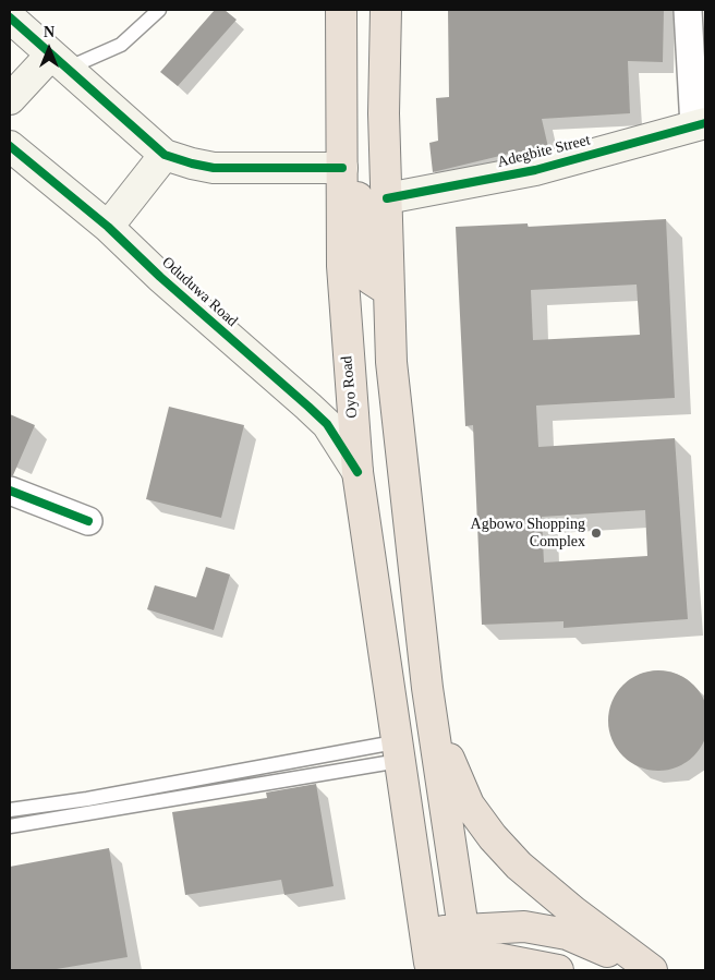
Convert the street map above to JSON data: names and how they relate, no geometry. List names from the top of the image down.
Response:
{
  "streets": {
    "highway": ["Oyo Road"],
    "street": ["Adegbite Street", "Oduduwa Road"]
  },
  "crossings": [
    ["Oduduwa Road", "Oyo Road"]
  ],
  "places": ["Agbowo Shopping Complex"],
  "north": "top"
}
